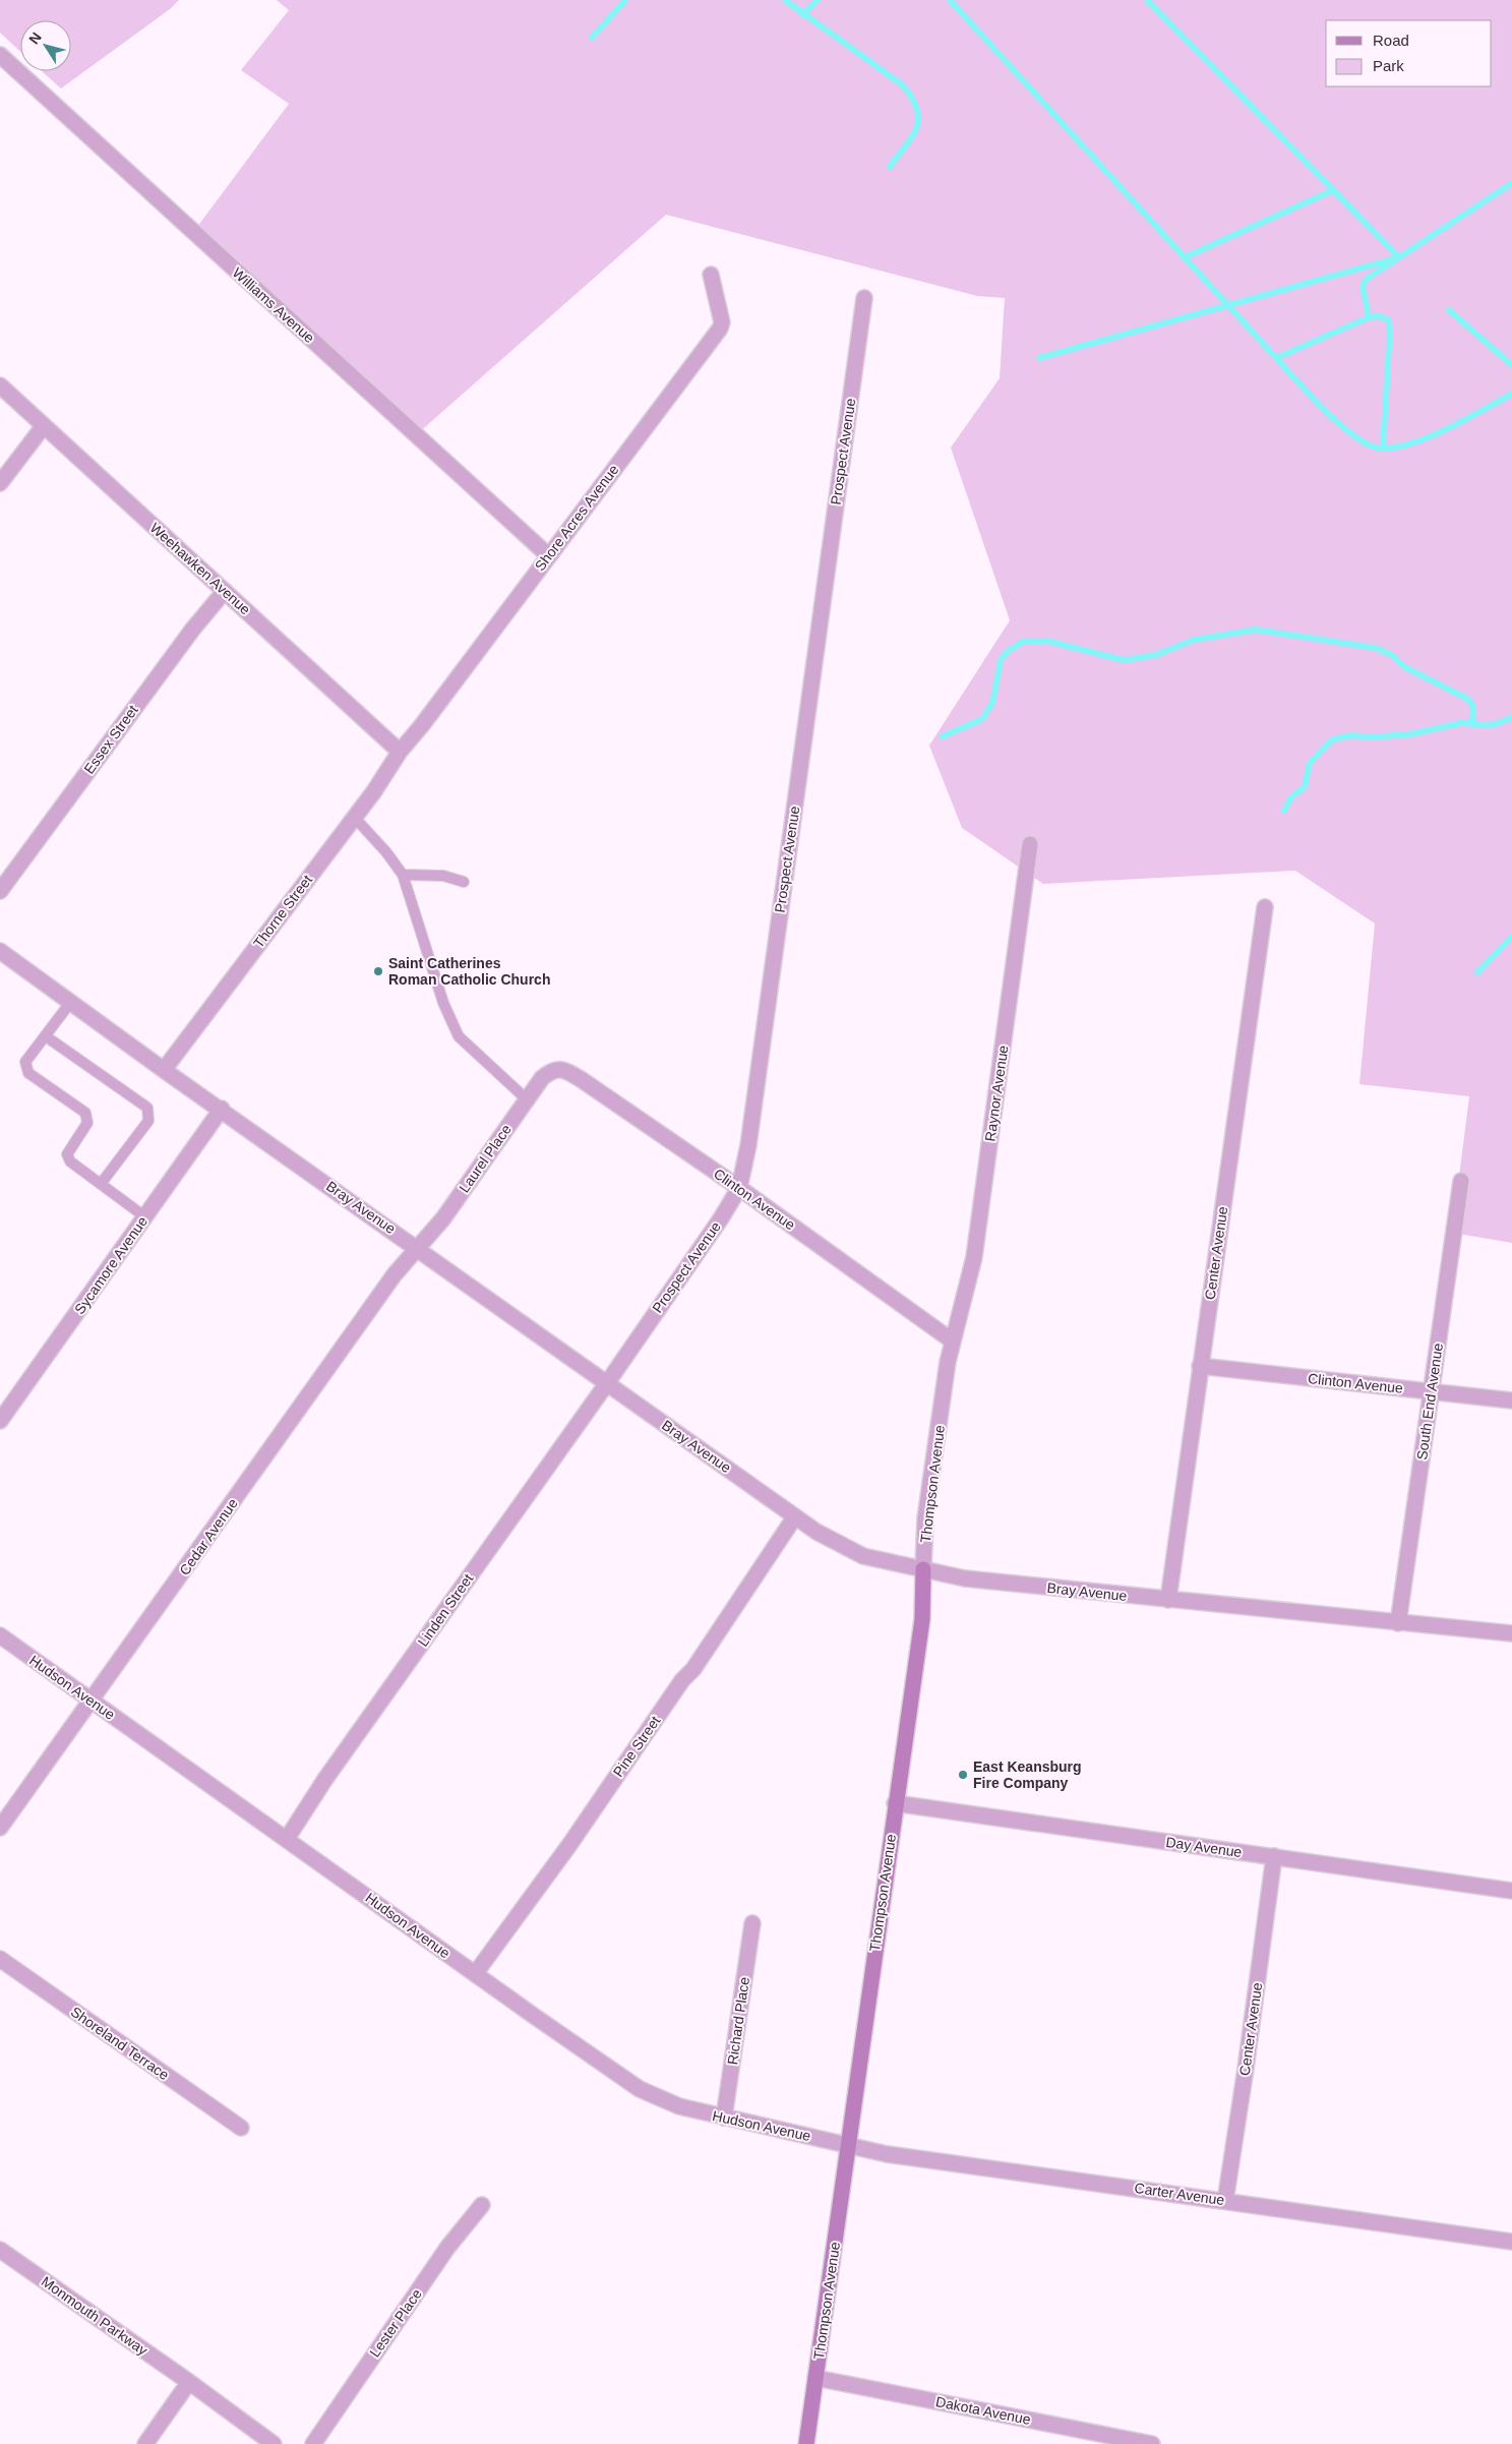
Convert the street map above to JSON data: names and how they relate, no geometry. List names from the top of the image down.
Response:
{
  "streets": {
    "street": [
      "Williams Avenue",
      "Prospect Avenue",
      "Shore Acres Avenue",
      "Weehawken Avenue",
      "Essex Street",
      "Thorne Street",
      "Raynor Avenue",
      "Laurel Place",
      "Clinton Avenue",
      "Bray Avenue",
      "Center Avenue",
      "Sycamore Avenue",
      "South End Avenue",
      "Thompson Avenue",
      "Cedar Avenue",
      "Linden Street",
      "Hudson Avenue",
      "Pine Street",
      "Day Avenue",
      "Richard Place",
      "Shoreland Terrace",
      "Carter Avenue",
      "Monmouth Parkway",
      "Lester Place",
      "Dakota Avenue"
    ]
  },
  "crossings": [
    ["Williams Avenue", "Shore Acres Avenue"],
    ["Prospect Avenue", "Clinton Avenue"],
    ["Prospect Avenue", "Bray Avenue"],
    ["Prospect Avenue", "Linden Street"],
    ["Shore Acres Avenue", "Weehawken Avenue"],
    ["Shore Acres Avenue", "Thorne Street"],
    ["Weehawken Avenue", "Essex Street"],
    ["Weehawken Avenue", "Thorne Street"],
    ["Thorne Street", "Bray Avenue"],
    ["Raynor Avenue", "Clinton Avenue"],
    ["Raynor Avenue", "Thompson Avenue"],
    ["Laurel Place", "Clinton Avenue"],
    ["Laurel Place", "Bray Avenue"],
    ["Laurel Place", "Cedar Avenue"],
    ["Clinton Avenue", "Center Avenue"],
    ["Clinton Avenue", "South End Avenue"],
    ["Clinton Avenue", "Thompson Avenue"],
    ["Bray Avenue", "Center Avenue"],
    ["Bray Avenue", "Sycamore Avenue"],
    ["Bray Avenue", "South End Avenue"],
    ["Bray Avenue", "Thompson Avenue"],
    ["Bray Avenue", "Cedar Avenue"],
    ["Bray Avenue", "Linden Street"],
    ["Bray Avenue", "Pine Street"],
    ["Center Avenue", "Day Avenue"],
    ["Center Avenue", "Carter Avenue"],
    ["Thompson Avenue", "Hudson Avenue"],
    ["Thompson Avenue", "Day Avenue"],
    ["Thompson Avenue", "Carter Avenue"],
    ["Thompson Avenue", "Dakota Avenue"],
    ["Cedar Avenue", "Hudson Avenue"],
    ["Linden Street", "Hudson Avenue"],
    ["Hudson Avenue", "Pine Street"],
    ["Hudson Avenue", "Richard Place"],
    ["Hudson Avenue", "Carter Avenue"]
  ],
  "places": ["Saint Catherines Roman Catholic Church", "East Keansburg Fire Company"],
  "legend": ["Road", "Park"],
  "north": "top left"
}
